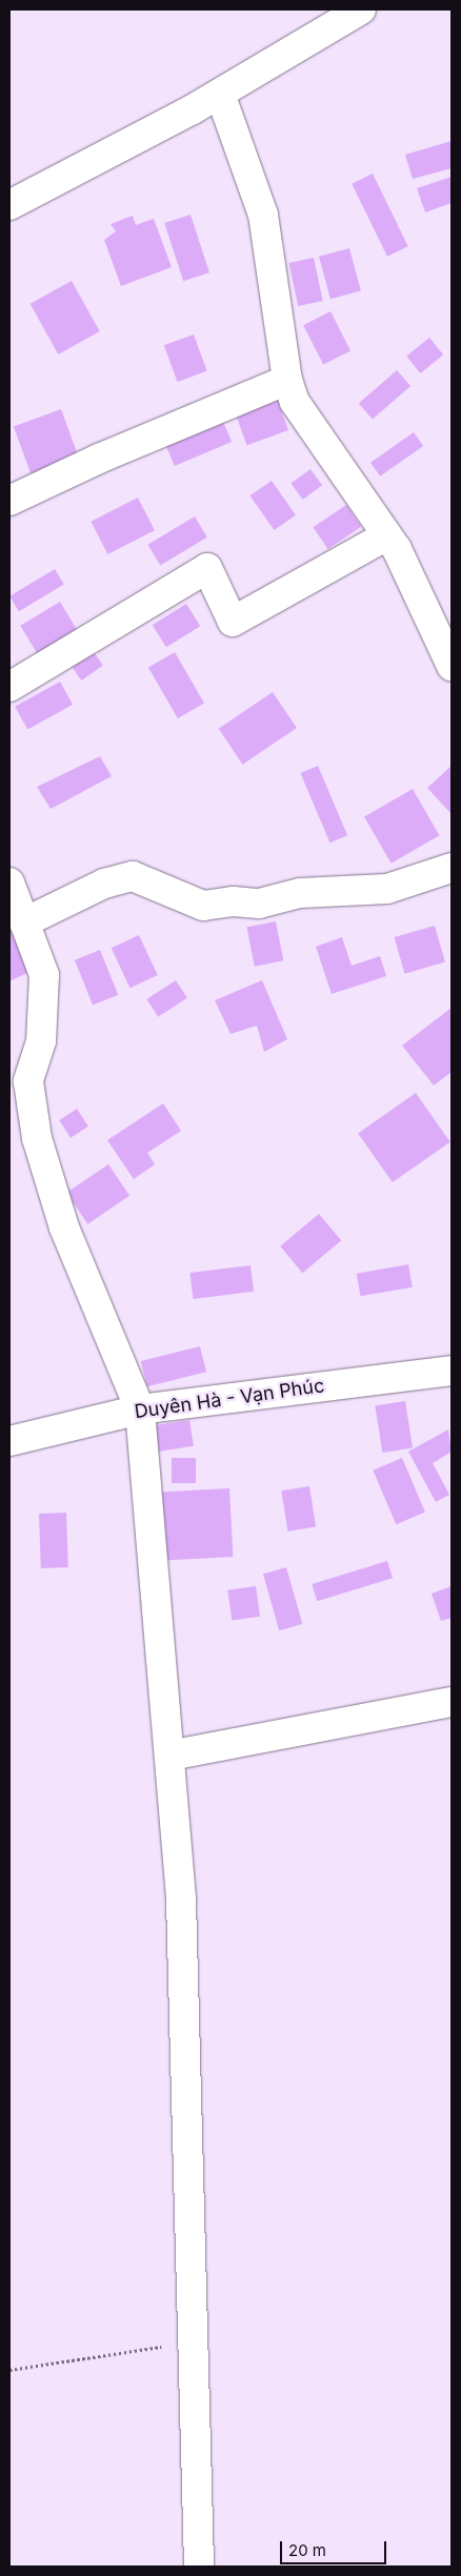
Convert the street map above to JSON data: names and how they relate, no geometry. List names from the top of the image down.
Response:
{
  "streets": {
    "street": ["Duyên Hà - Vạn Phúc"]
  },
  "scale_bar": "20 m"
}
